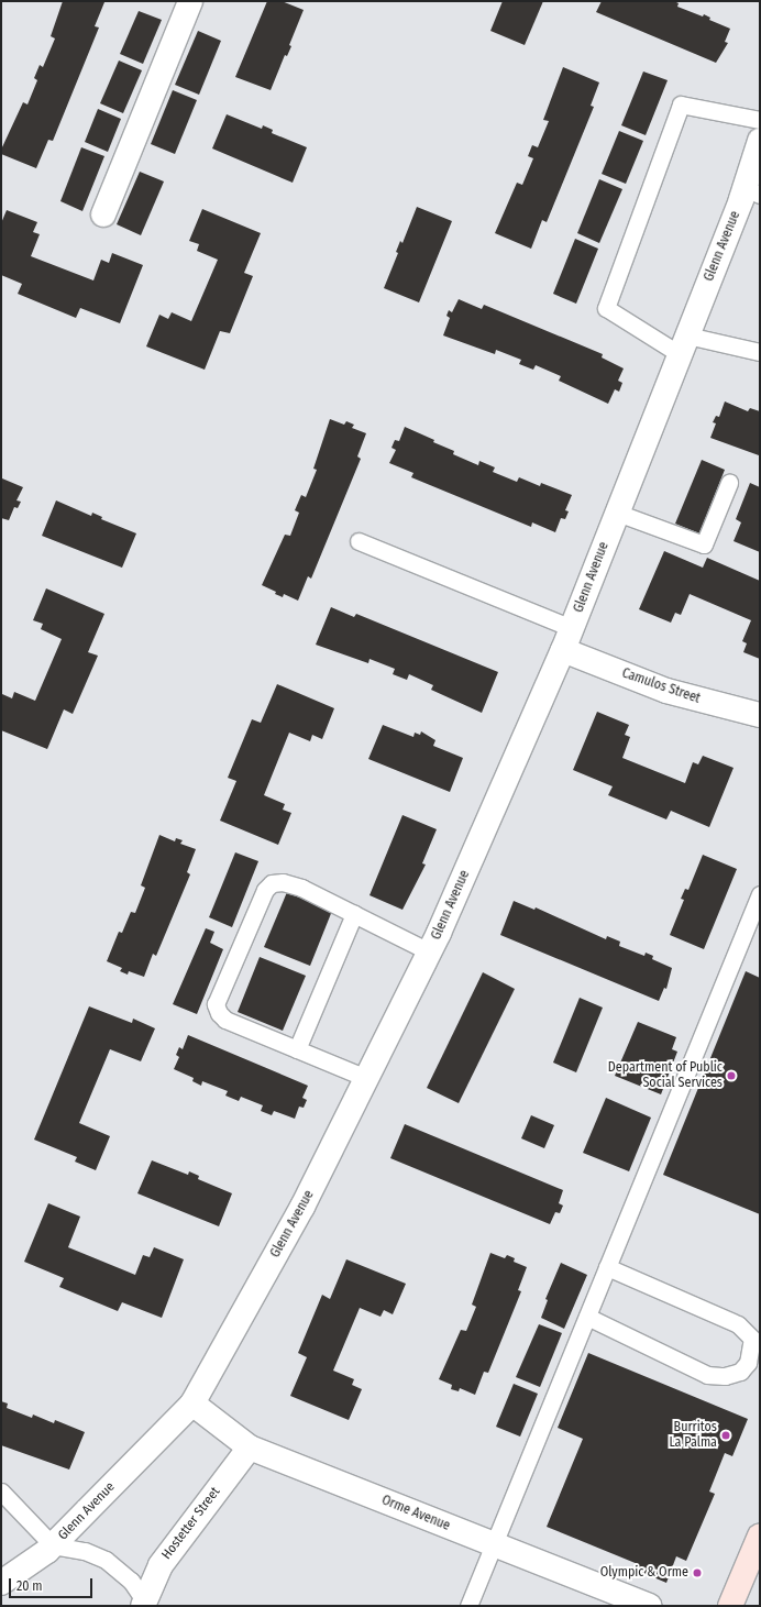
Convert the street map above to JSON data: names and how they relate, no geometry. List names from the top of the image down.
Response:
{
  "streets": {
    "street": [
      "Glenn Avenue",
      "Camulos Street",
      "Orme Avenue",
      "Hostetter Street"
    ]
  },
  "crossings": [
    ["Glenn Avenue", "Camulos Street"],
    ["Glenn Avenue", "Orme Avenue"],
    ["Orme Avenue", "Hostetter Street"]
  ],
  "places": ["Department of Public Social Services", "Burritos La Palma", "Olympic & Orme"],
  "scale_bar": "20 m"
}
